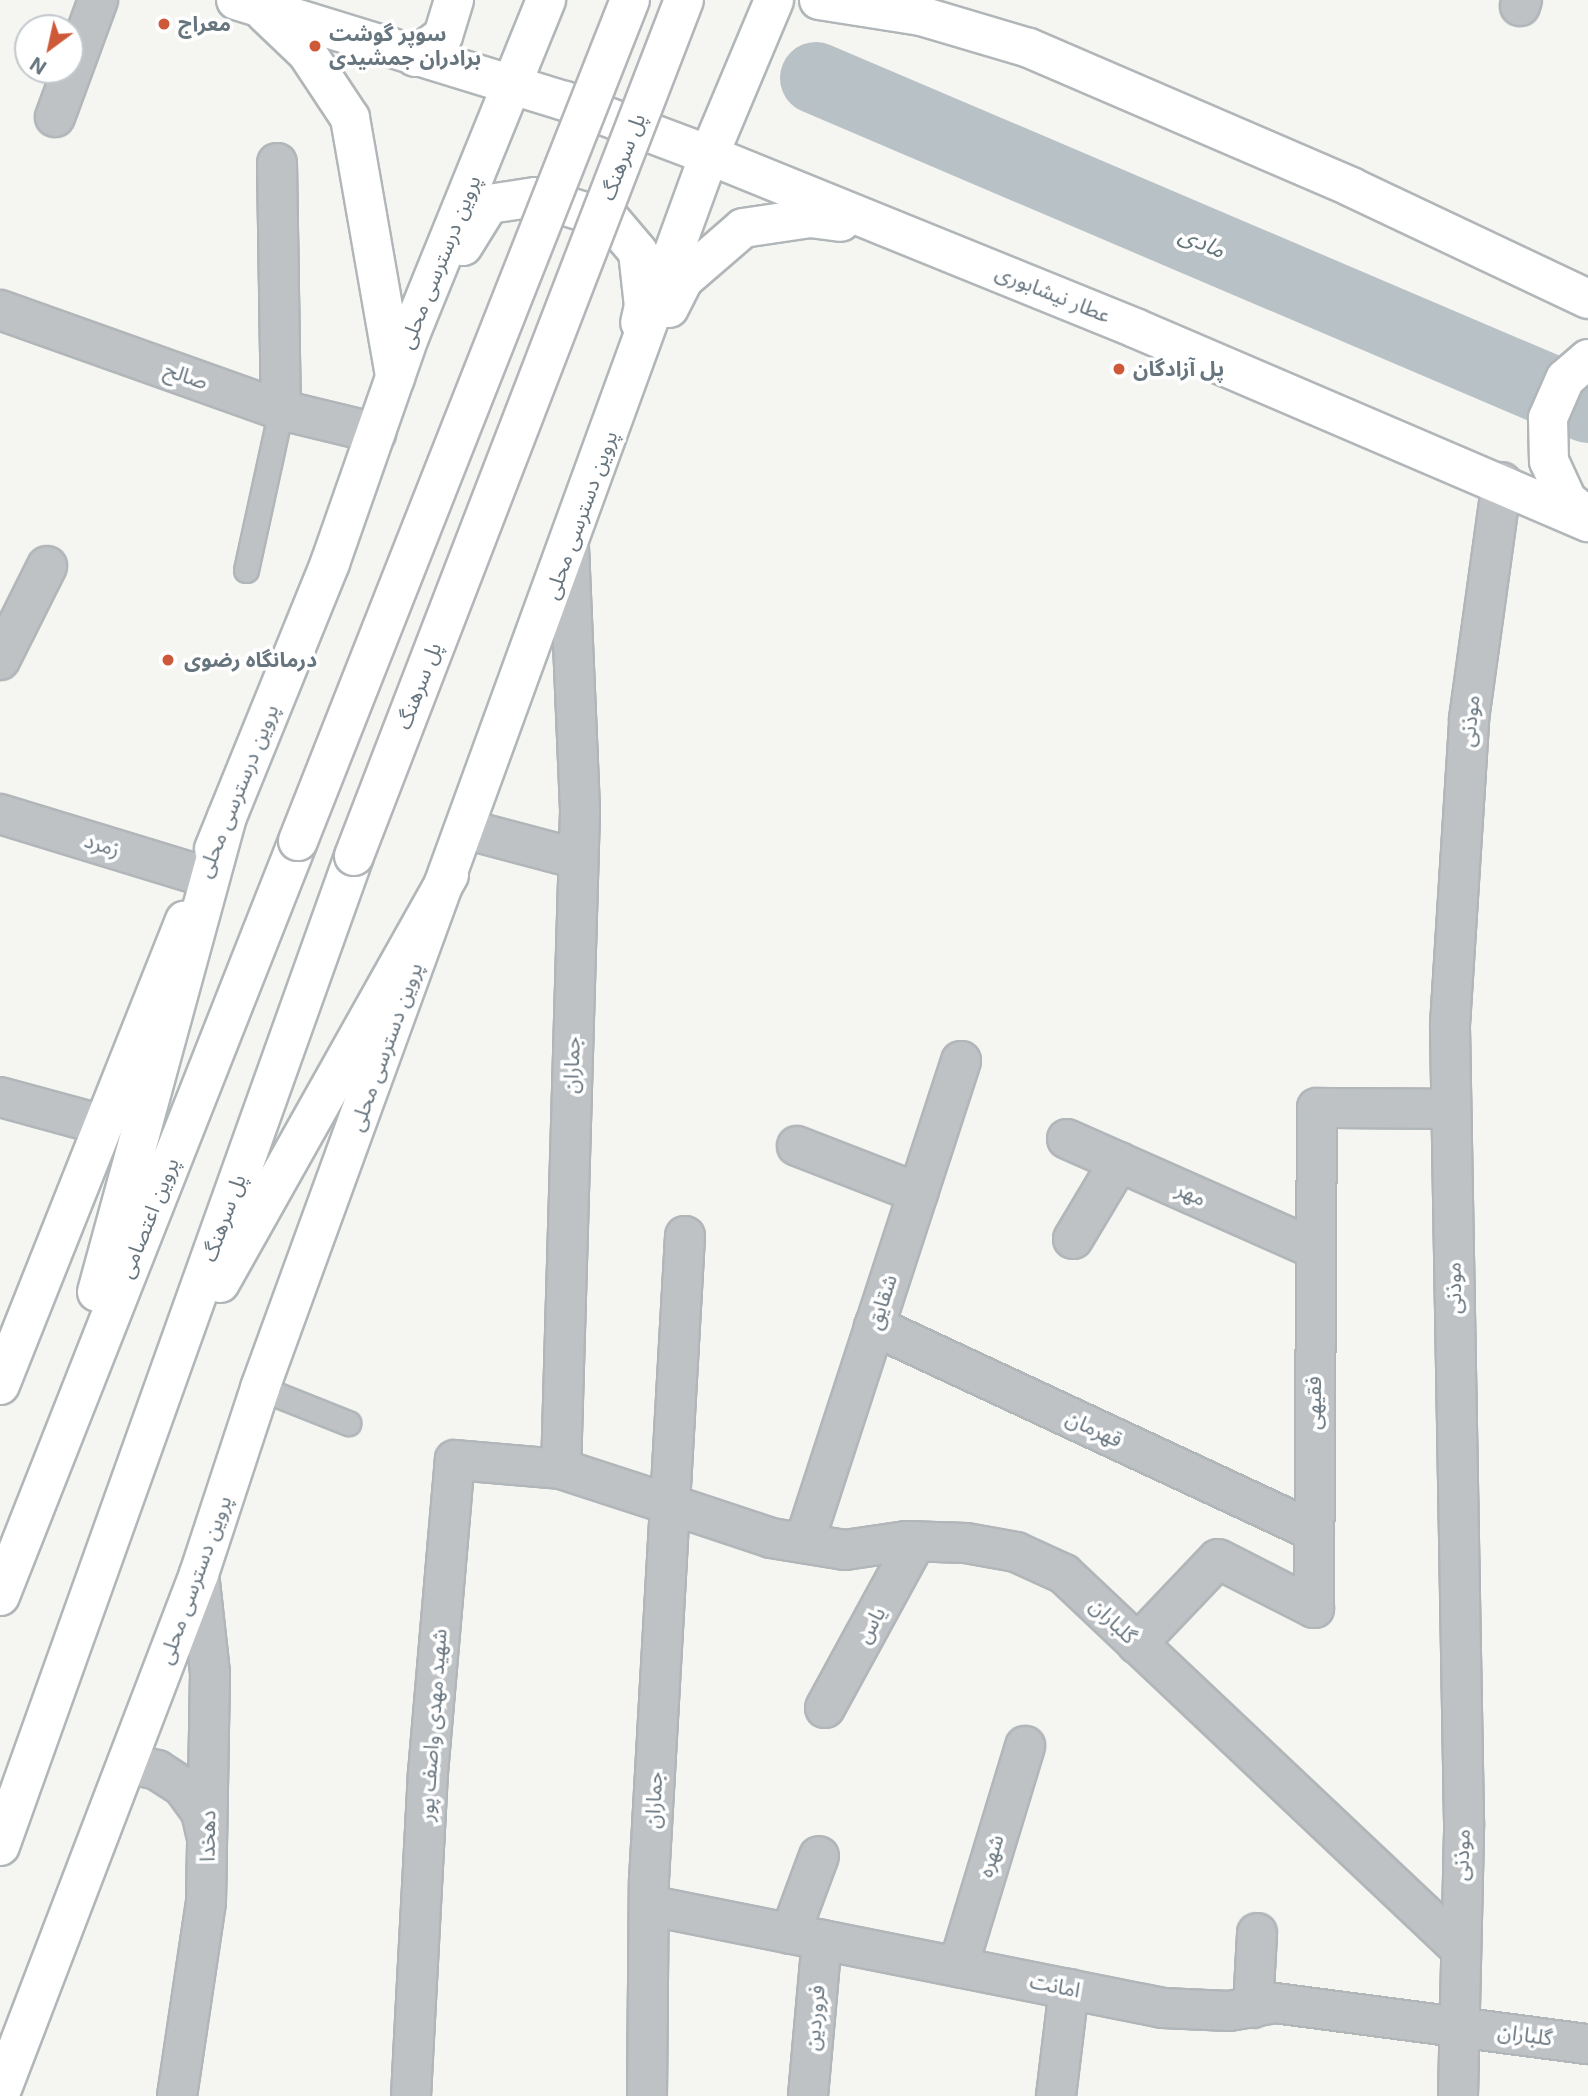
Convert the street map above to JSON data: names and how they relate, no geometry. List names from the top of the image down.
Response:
{
  "streets": {
    "main road": [
      "پل سرهنگ",
      "پروین درسترسی محلی",
      "عطار نیشابوری",
      "پروین دسترسی محلی",
      "پروین اعتصامی"
    ],
    "street": [
      "صالح",
      "موذنی",
      "زمرد",
      "جماران",
      "مهر",
      "شقایق",
      "فقیهی",
      "قهرمان",
      "گلباران",
      "یاس",
      "شهید مهدی واصف پور",
      "دهخدا",
      "شهره",
      "امانت",
      "فروردین"
    ]
  },
  "crossings": [
    ["پروین درسترسی محلی", "عطار نیشابوری"],
    ["پروین درسترسی محلی", "صالح"],
    ["پروین درسترسی محلی", "زمرد"],
    ["عطار نیشابوری", "پروین دسترسی محلی"],
    ["عطار نیشابوری", "موذنی"],
    ["پروین دسترسی محلی", "جماران"],
    ["پروین دسترسی محلی", "دهخدا"],
    ["موذنی", "فقیهی"],
    ["موذنی", "گلباران"],
    ["موذنی", "امانت"],
    ["جماران", "گلباران"],
    ["جماران", "شهید مهدی واصف پور"],
    ["جماران", "امانت"],
    ["مهر", "فقیهی"],
    ["شقایق", "قهرمان"],
    ["شقایق", "گلباران"],
    ["فقیهی", "قهرمان"],
    ["فقیهی", "گلباران"],
    ["گلباران", "یاس"],
    ["گلباران", "امانت"],
    ["شهره", "امانت"],
    ["امانت", "فروردین"]
  ],
  "water": ["مادی"],
  "places": [
    "معراج",
    "سوپر گوشت برادران جمشیدی",
    "پل آزادگان",
    "درمانگاه رضوی"
  ],
  "north": "bottom left"
}
